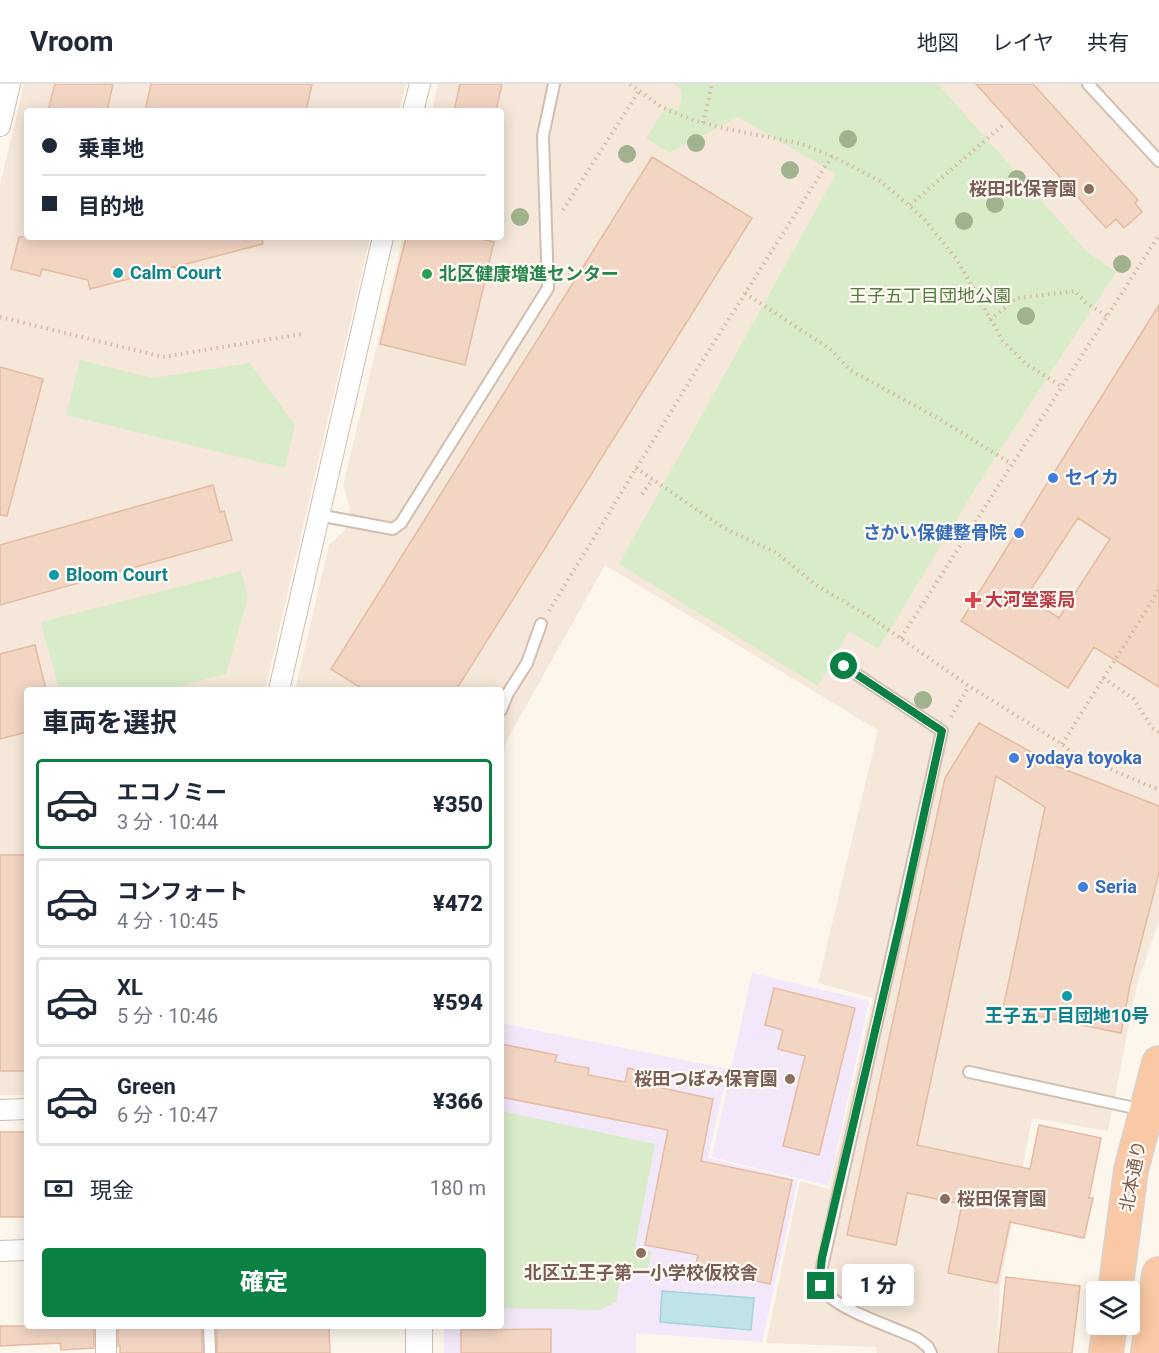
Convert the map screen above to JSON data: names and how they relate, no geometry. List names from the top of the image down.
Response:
{
  "streets": {
    "highway": ["北本通り"]
  },
  "parks": ["王子五丁目団地公園"],
  "places": {
    "other": [
      "桜田北保育園",
      "Calm Court",
      "北区健康増進センター",
      "セイカ",
      "さかい保健整骨院",
      "Bloom Court",
      "yodaya toyoka",
      "Seria",
      "王子五丁目団地10号",
      "桜田つぼみ保育園",
      "桜田保育園",
      "北区立王子第一小学校仮校舎"
    ],
    "health": ["大河堂薬局"]
  },
  "page": {
    "header": "Vroom",
    "nav": ["地図", "レイヤ", "共有"],
    "banner": ["乗車地", "目的地"],
    "heading": "車両を選択",
    "list": [
      {
        "name": "エコノミー",
        "note": "3 分 · 10:44",
        "value": "¥350"
      },
      {
        "name": "コンフォート",
        "note": "4 分 · 10:45",
        "value": "¥472"
      },
      {
        "name": "XL",
        "note": "5 分 · 10:46",
        "value": "¥594"
      },
      {
        "name": "Green",
        "note": "6 分 · 10:47",
        "value": "¥366"
      }
    ],
    "pay": ["現金", "180 m"],
    "buttons": "確定",
    "bubble": "1 分"
  }
}
